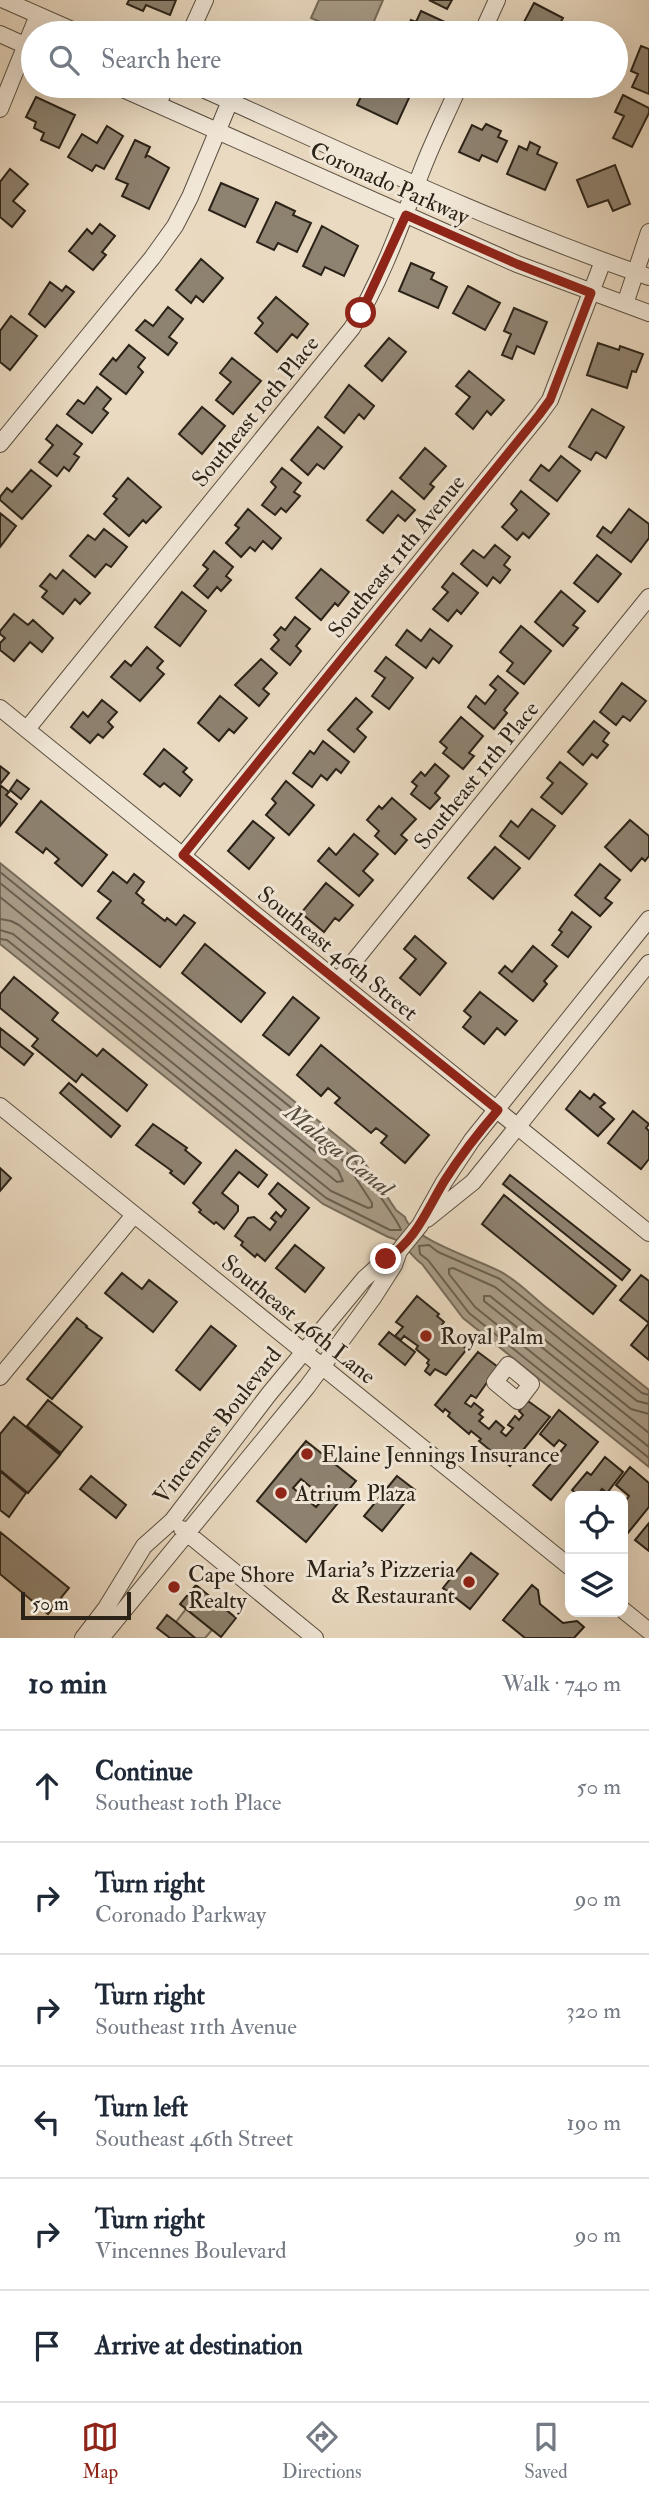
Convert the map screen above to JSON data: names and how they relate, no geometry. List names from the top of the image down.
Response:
{
  "streets": {
    "street": [
      "Coronado Parkway",
      "Southeast 10th Place",
      "Southeast 11th Avenue",
      "Southeast 11th Place",
      "Southeast 46th Street",
      "Southeast 46th Lane",
      "Vincennes Boulevard"
    ]
  },
  "crossings": [
    ["Coronado Parkway", "Southeast 10th Place"],
    ["Coronado Parkway", "Southeast 11th Avenue"],
    ["Southeast 10th Place", "Southeast 46th Street"],
    ["Southeast 11th Avenue", "Southeast 46th Street"],
    ["Southeast 11th Place", "Southeast 46th Street"],
    ["Southeast 46th Street", "Vincennes Boulevard"],
    ["Southeast 46th Lane", "Vincennes Boulevard"]
  ],
  "water": ["Malaga Canal"],
  "places": [
    "Royal Palm",
    "Elaine Jennings Insurance",
    "Atrium Plaza",
    "Maria's Pizzeria & Restaurant",
    "Cape Shore Realty"
  ],
  "scale_bar": "50 m",
  "page": {
    "search": "Search here",
    "scale": "50 m",
    "heading": ["10 min", "Walk · 740 m"],
    "list": [
      ["Continue", "Southeast 10th Place", "50 m"],
      ["Turn right", "Coronado Parkway", "90 m"],
      ["Turn right", "Southeast 11th Avenue", "320 m"],
      ["Turn left", "Southeast 46th Street", "190 m"],
      ["Turn right", "Vincennes Boulevard", "90 m"],
      "Arrive at destination"
    ],
    "nav": ["Map", "Directions", "Saved"]
  }
}
